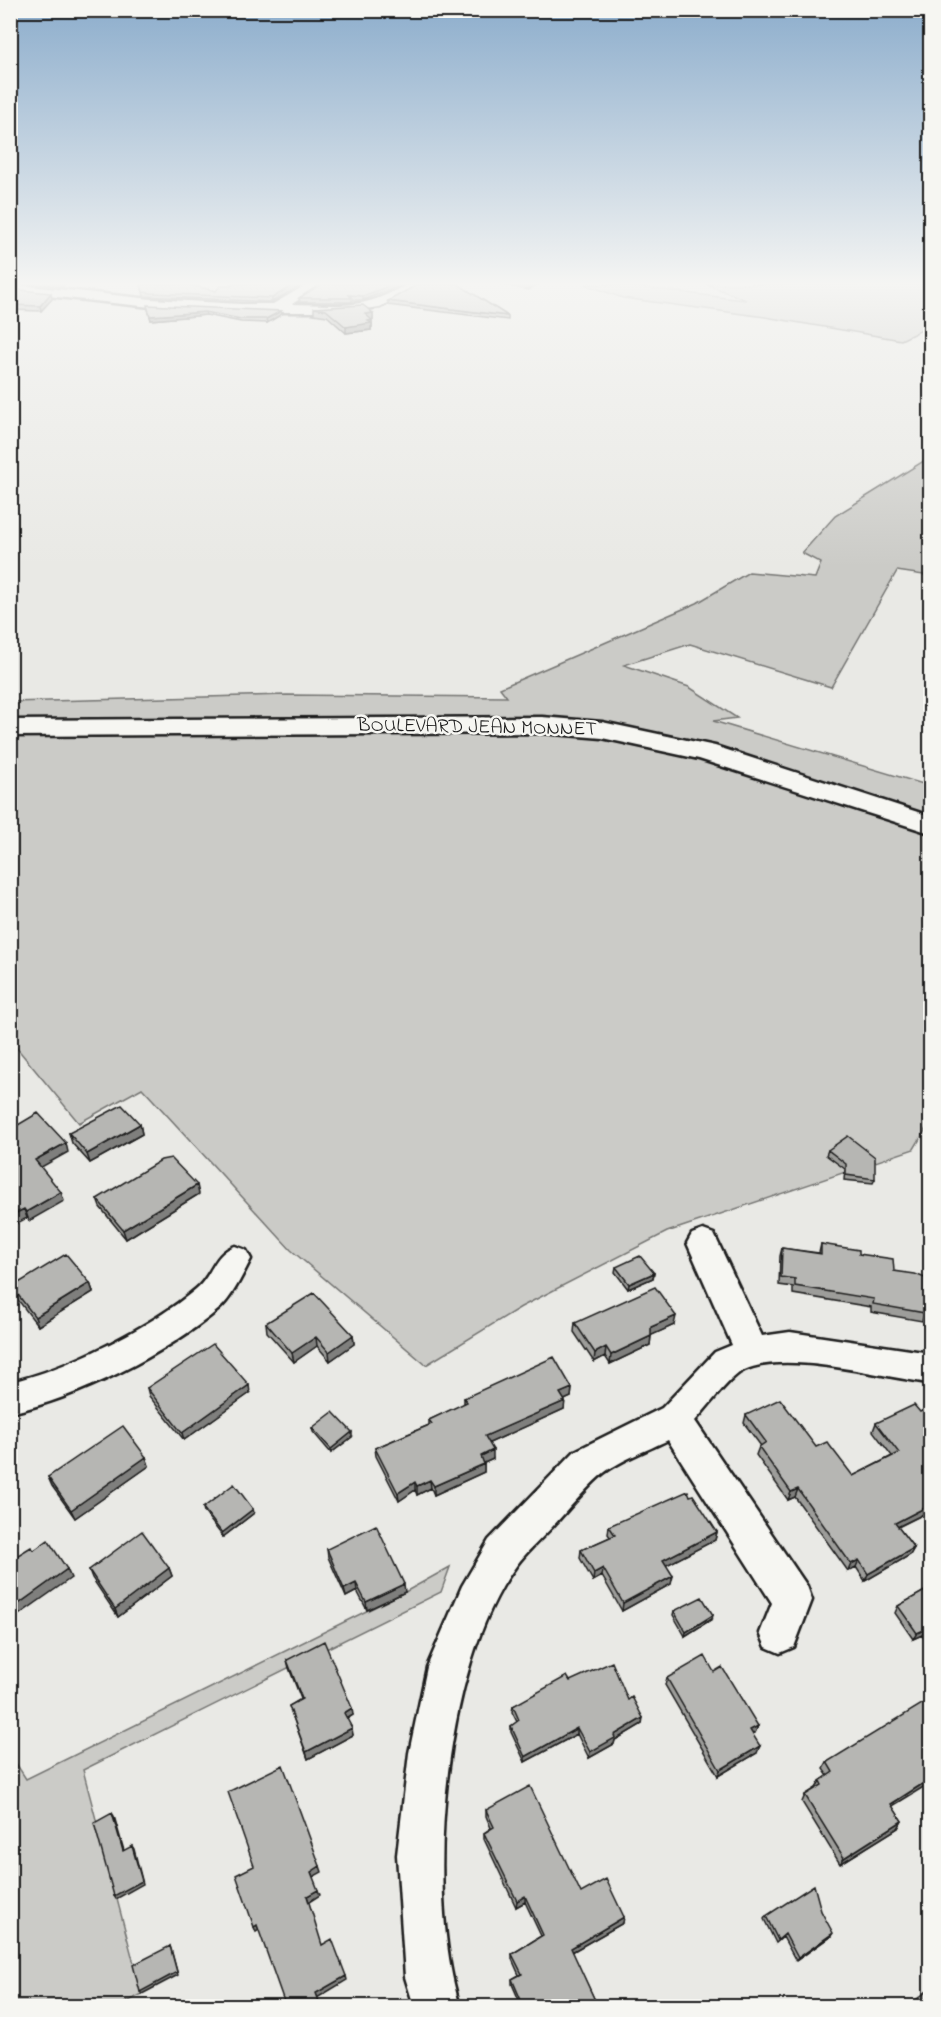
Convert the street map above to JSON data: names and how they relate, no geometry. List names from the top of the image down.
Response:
{
  "streets": {
    "street": ["BOULEVARD JEAN MONNET"]
  }
}
